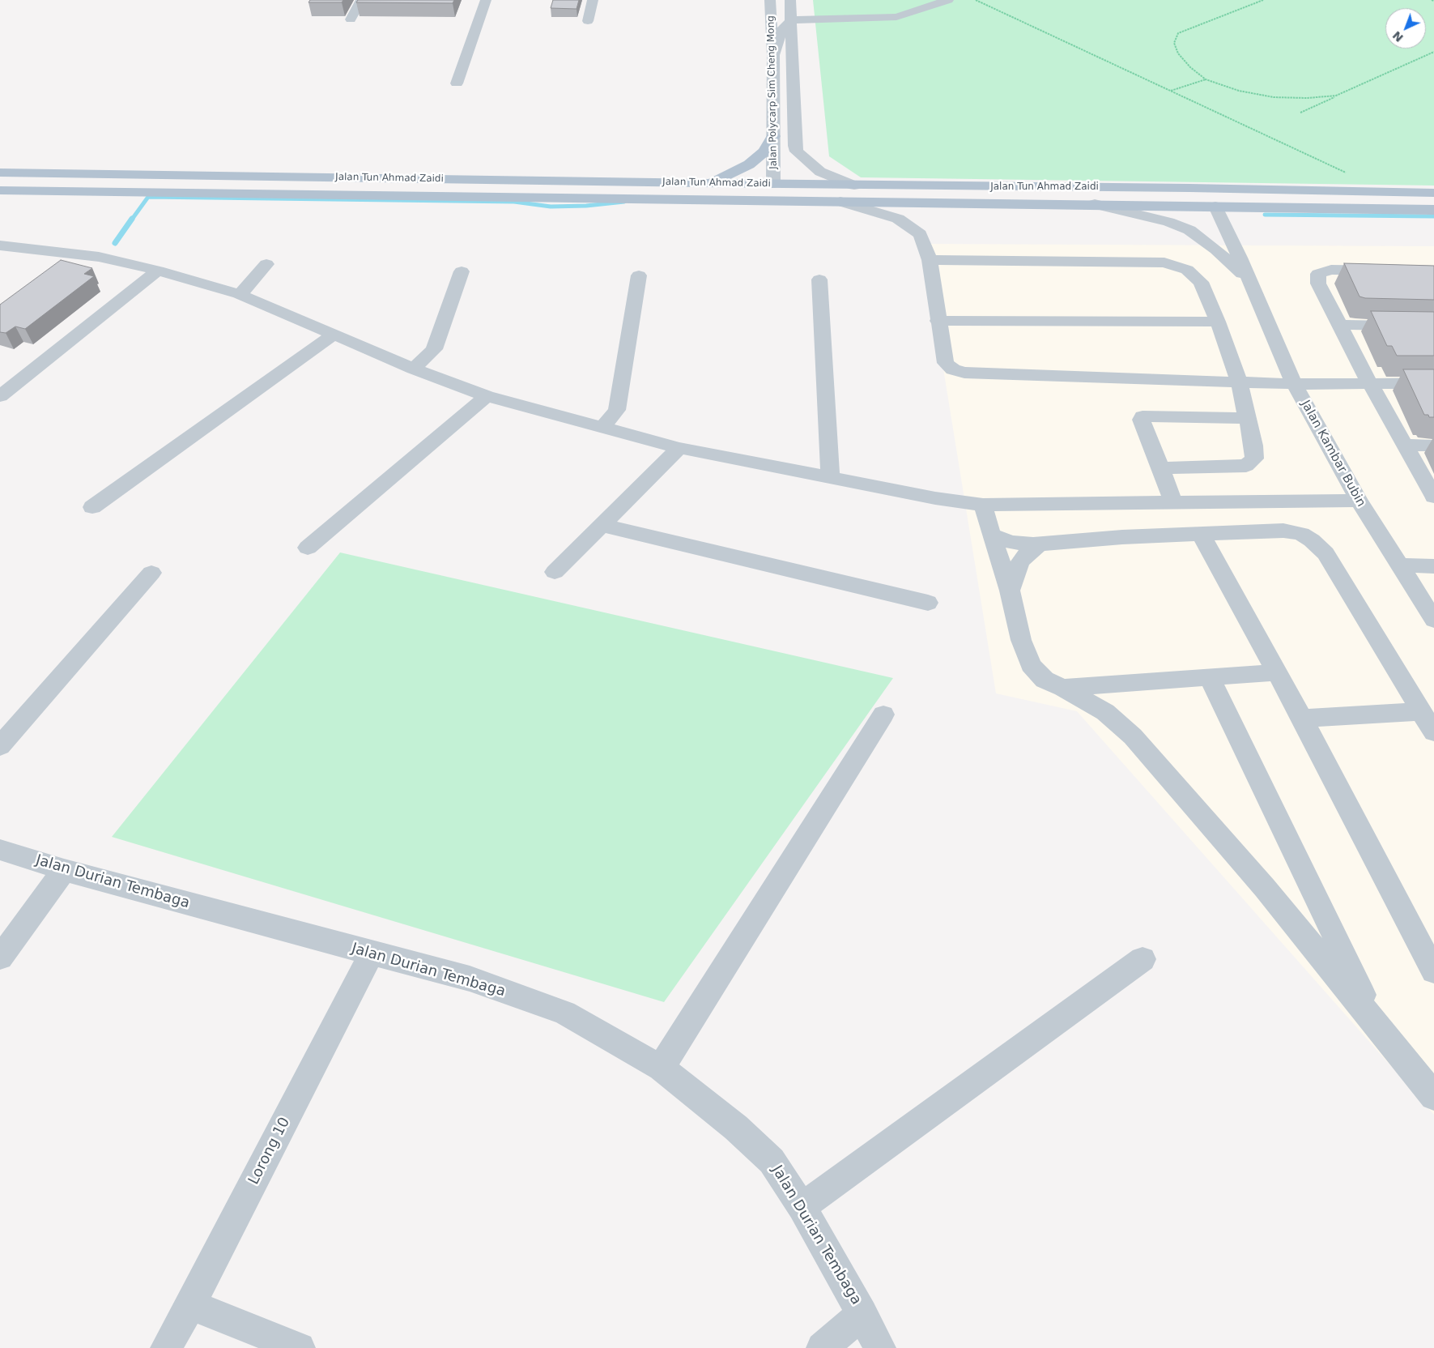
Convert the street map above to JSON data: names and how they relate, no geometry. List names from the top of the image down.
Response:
{
  "streets": {
    "main road": ["Jalan Tun Ahmad Zaidi"],
    "street": [
      "Jalan Polycarp Sim Cheng Mong",
      "Jalan Kambar Bubin",
      "Jalan Durian Tembaga",
      "Lorong 10"
    ]
  },
  "crossings": [
    ["Jalan Polycarp Sim Cheng Mong", "Jalan Tun Ahmad Zaidi"],
    ["Jalan Tun Ahmad Zaidi", "Jalan Kambar Bubin"],
    ["Jalan Durian Tembaga", "Lorong 10"]
  ],
  "north": "bottom left"
}
